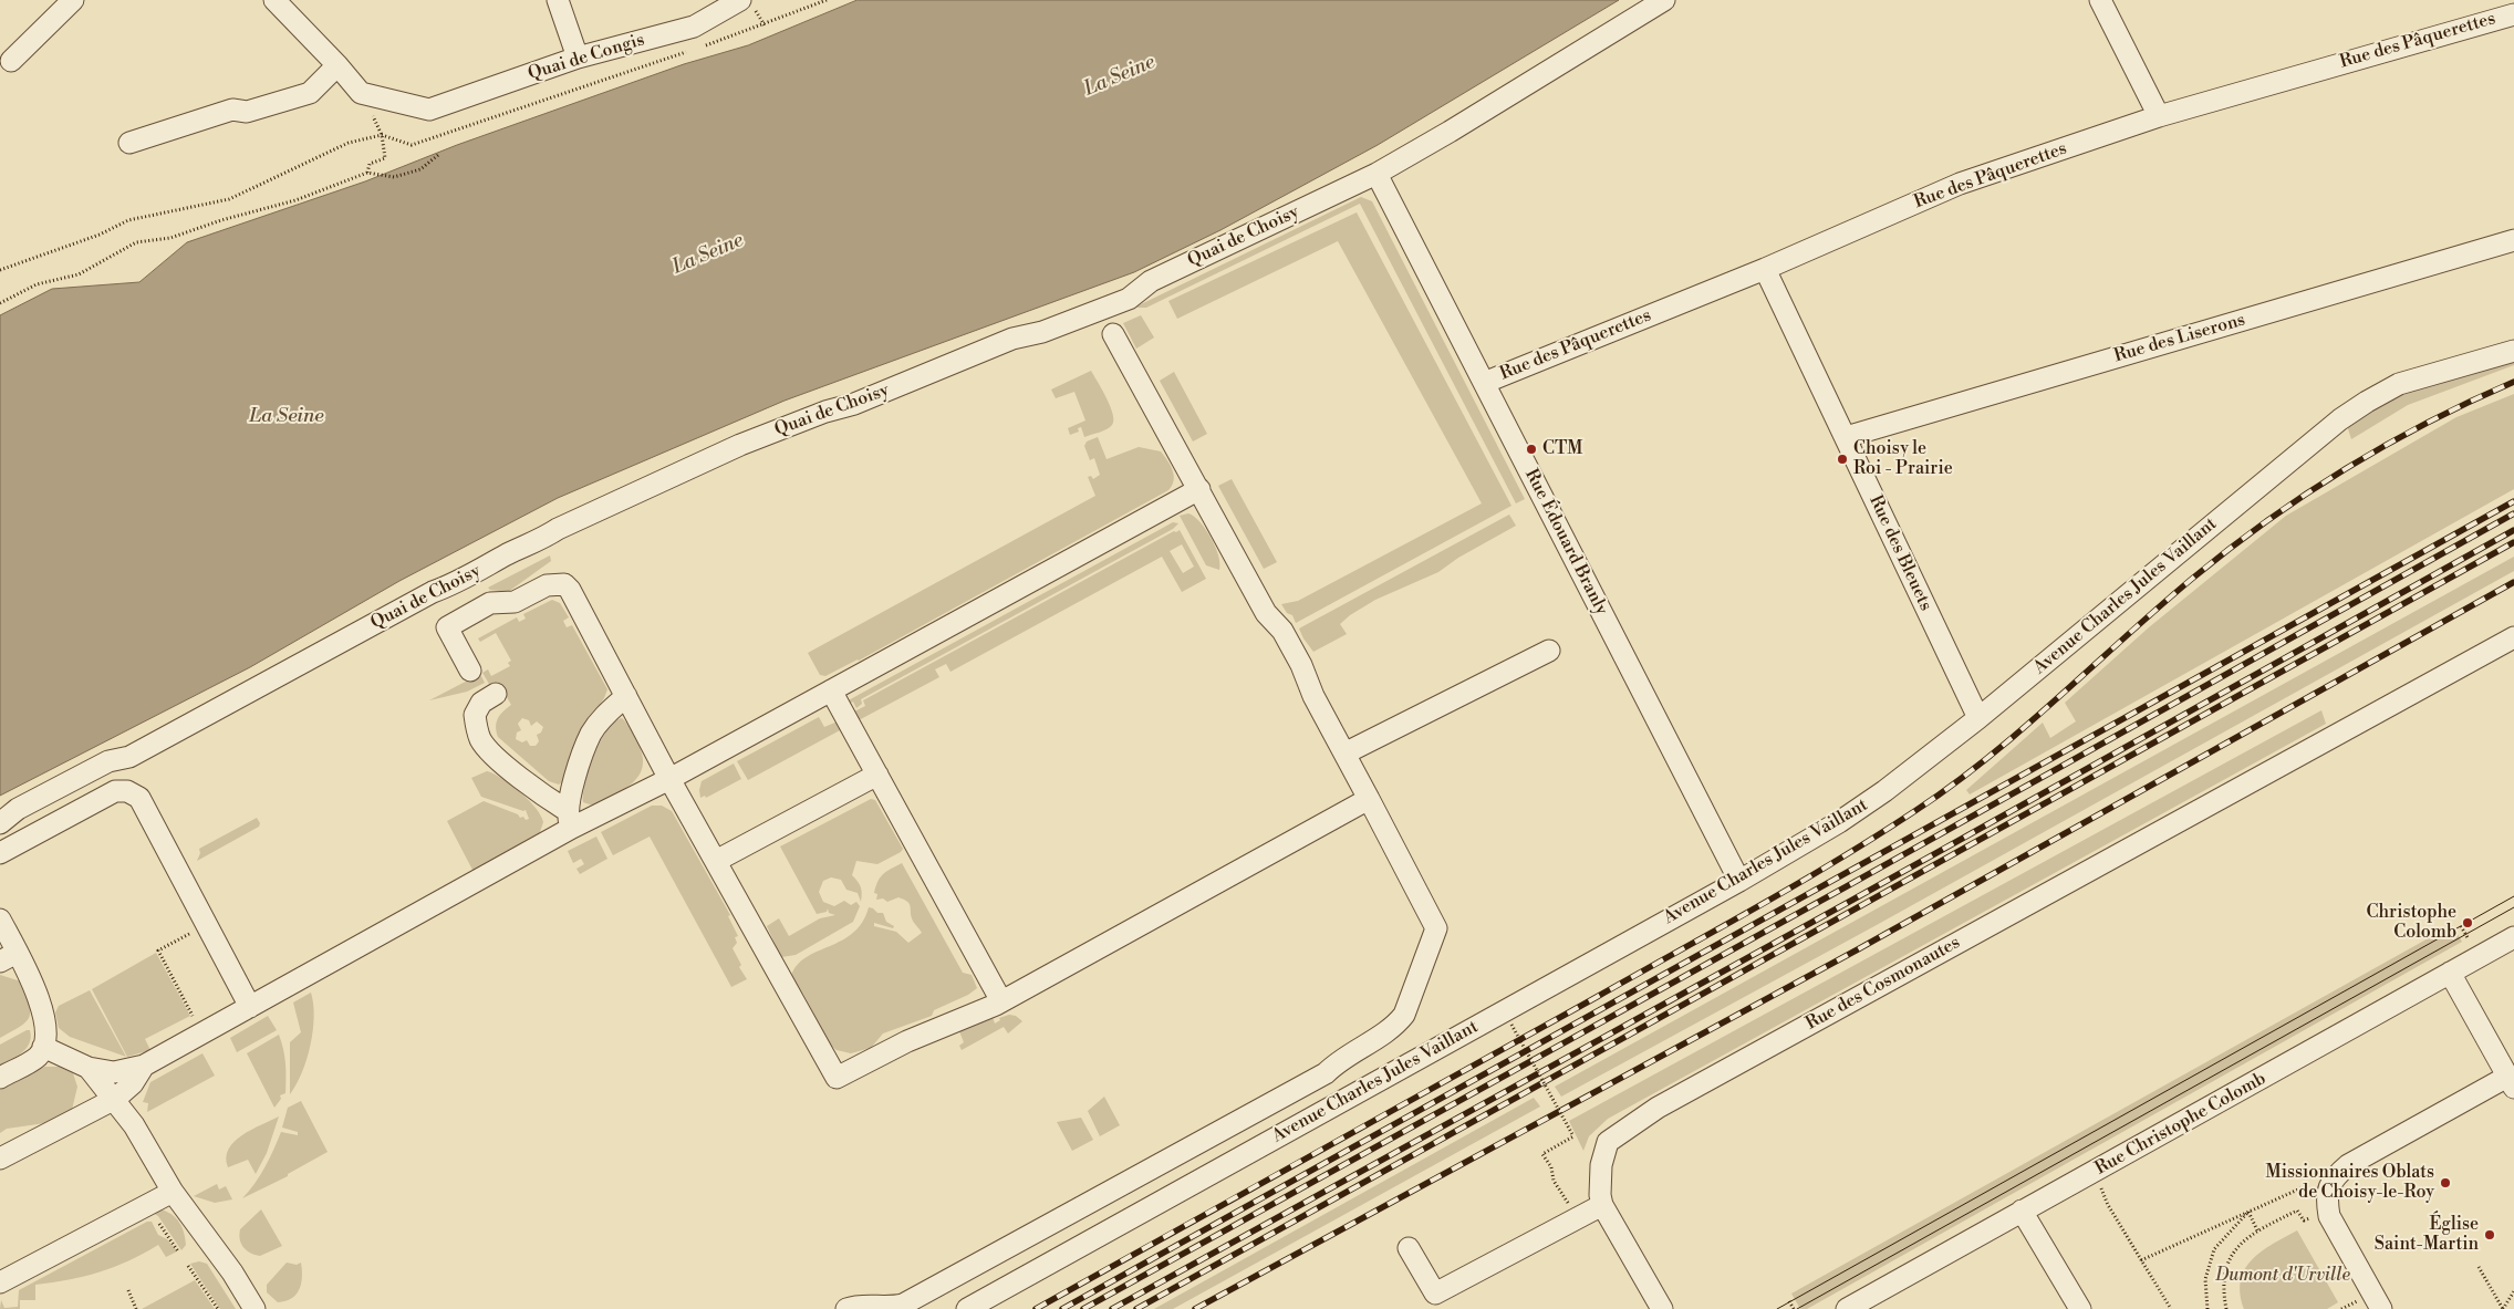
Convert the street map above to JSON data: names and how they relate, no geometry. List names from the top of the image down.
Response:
{
  "streets": {
    "street": [
      "Rue des Pâquerettes",
      "Quai de Congis",
      "Quai de Choisy",
      "Rue des Liserons",
      "Rue Édouard Branly",
      "Rue des Bleuets",
      "Avenue Charles Jules Vaillant",
      "Rue des Cosmonautes",
      "Rue Christophe Colomb"
    ]
  },
  "crossings": [
    ["Rue des Pâquerettes", "Rue Édouard Branly"],
    ["Rue des Pâquerettes", "Rue des Bleuets"],
    ["Quai de Choisy", "Rue Édouard Branly"],
    ["Rue des Liserons", "Rue des Bleuets"],
    ["Rue Édouard Branly", "Avenue Charles Jules Vaillant"],
    ["Rue des Bleuets", "Avenue Charles Jules Vaillant"]
  ],
  "water": ["La Seine"],
  "parks": ["Dumont d'Urville"],
  "places": [
    "CTM",
    "Choisy le Roi - Prairie",
    "Christophe Colomb",
    "Missionnaires Oblats de Choisy-le-Roy",
    "Église Saint-Martin"
  ]
}
